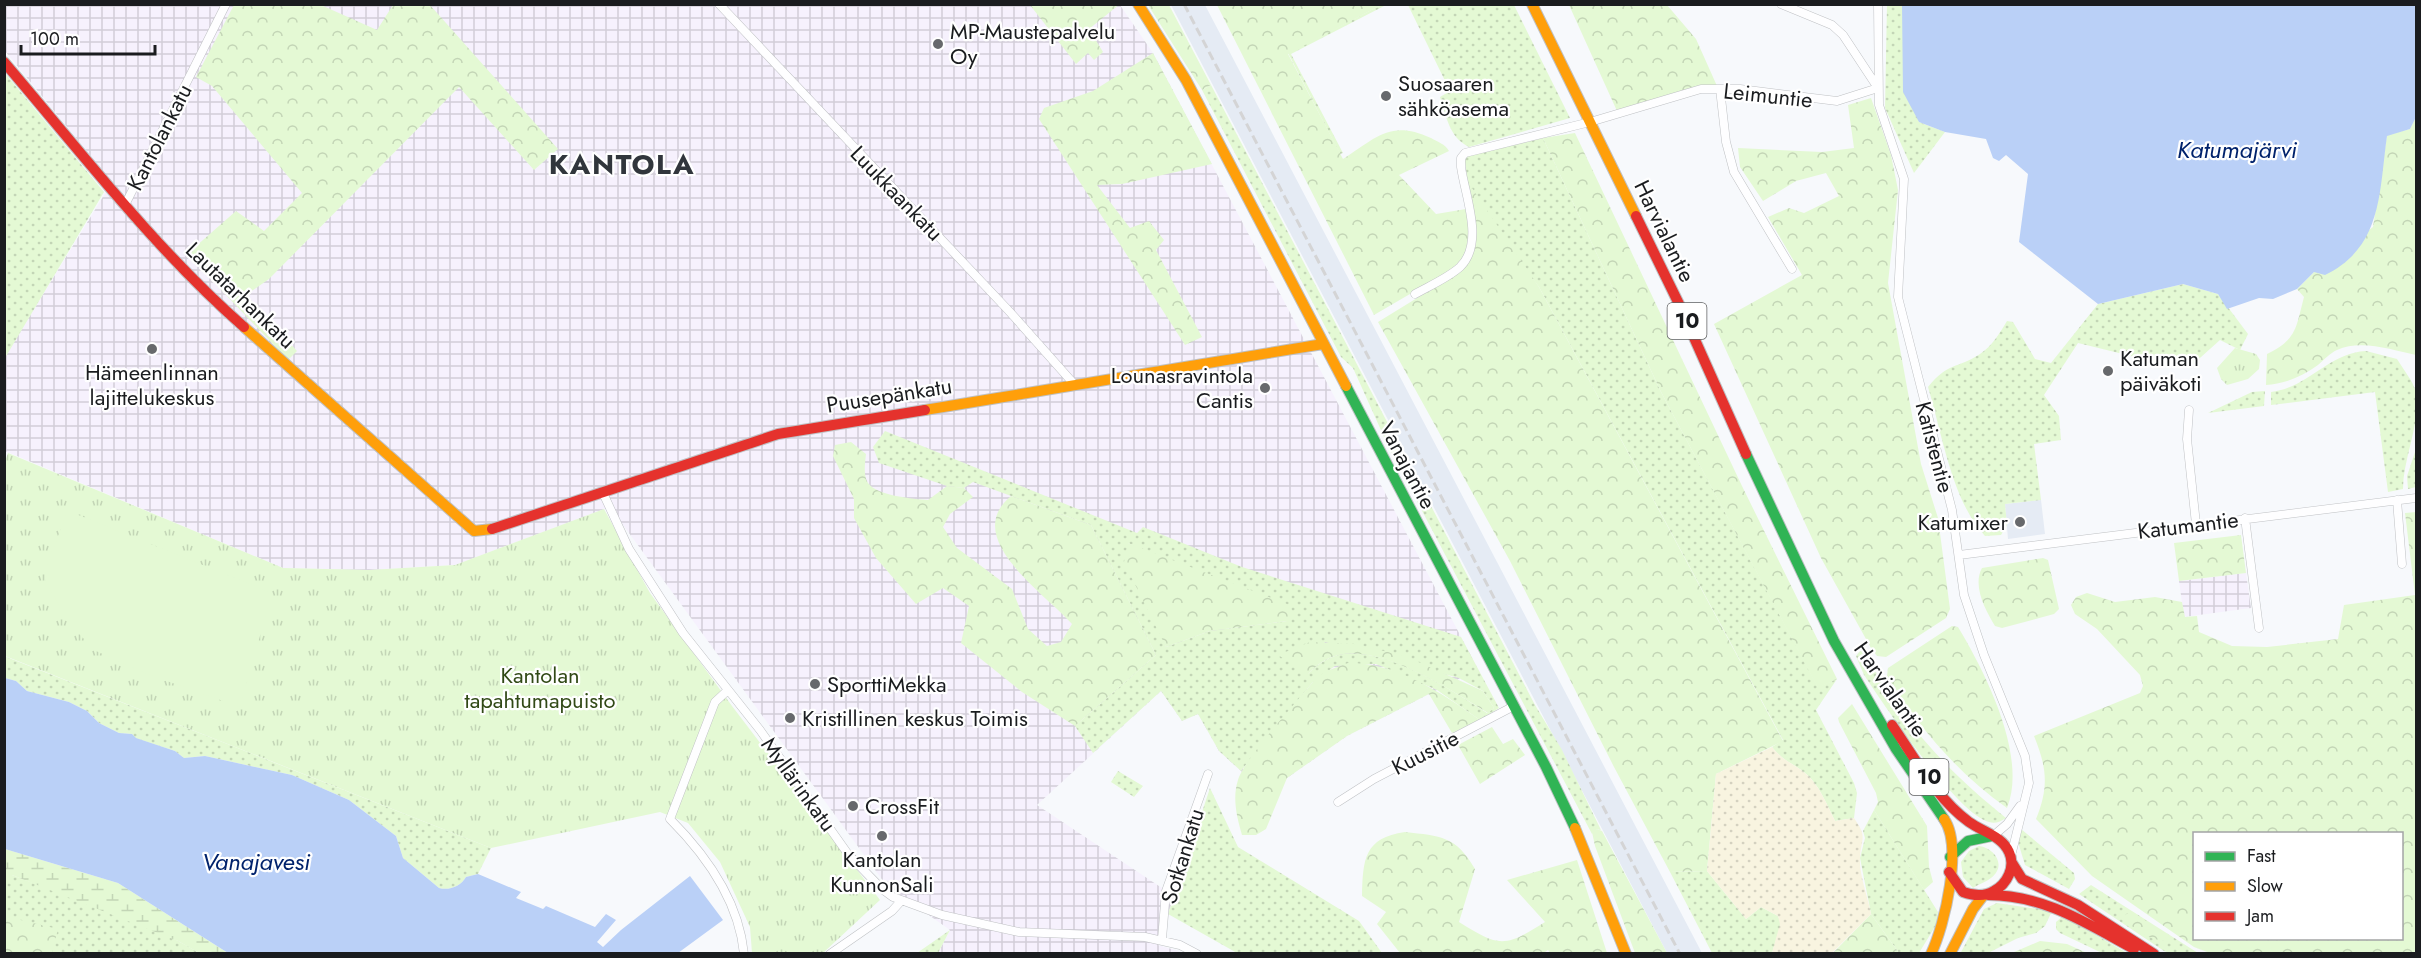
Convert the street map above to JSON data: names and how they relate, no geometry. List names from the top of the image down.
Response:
{
  "streets": {
    "main road": [
      "Harvialantie",
      "Lautatarhankatu",
      "10",
      "Puusepänkatu",
      "Vanajantie"
    ],
    "street": [
      "Leimuntie",
      "Kantolankatu",
      "Luukkaankatu",
      "Katistentie",
      "Katumantie",
      "Kuusitie",
      "Myllärinkatu",
      "Sotkankatu"
    ]
  },
  "crossings": [
    ["Leimuntie", "Harvialantie"],
    ["Leimuntie", "Katistentie"],
    ["Kantolankatu", "Lautatarhankatu"],
    ["Luukkaankatu", "Puusepänkatu"],
    ["Harvialantie", "10"],
    ["Harvialantie", "Katistentie"],
    ["Lautatarhankatu", "Puusepänkatu"],
    ["10", "Katistentie"],
    ["Puusepänkatu", "Vanajantie"],
    ["Puusepänkatu", "Myllärinkatu"],
    ["Katistentie", "Katumantie"],
    ["Vanajantie", "Kuusitie"],
    ["Myllärinkatu", "Sotkankatu"]
  ],
  "districts": ["KANTOLA"],
  "water": ["Katumajärvi", "Vanajavesi"],
  "parks": ["Kantolan tapahtumapuisto"],
  "places": [
    "MP-Maustepalvelu Oy",
    "Suosaaren sähköasema",
    "Hämeenlinnan lajittelukeskus",
    "Katuman päiväkoti",
    "Lounasravintola Cantis",
    "Katumixer",
    "SporttiMekka",
    "Kristillinen keskus Toimis",
    "CrossFit",
    "Kantolan KunnonSali"
  ],
  "legend": ["Fast", "Slow", "Jam"],
  "scale_bar": "100 m"
}
